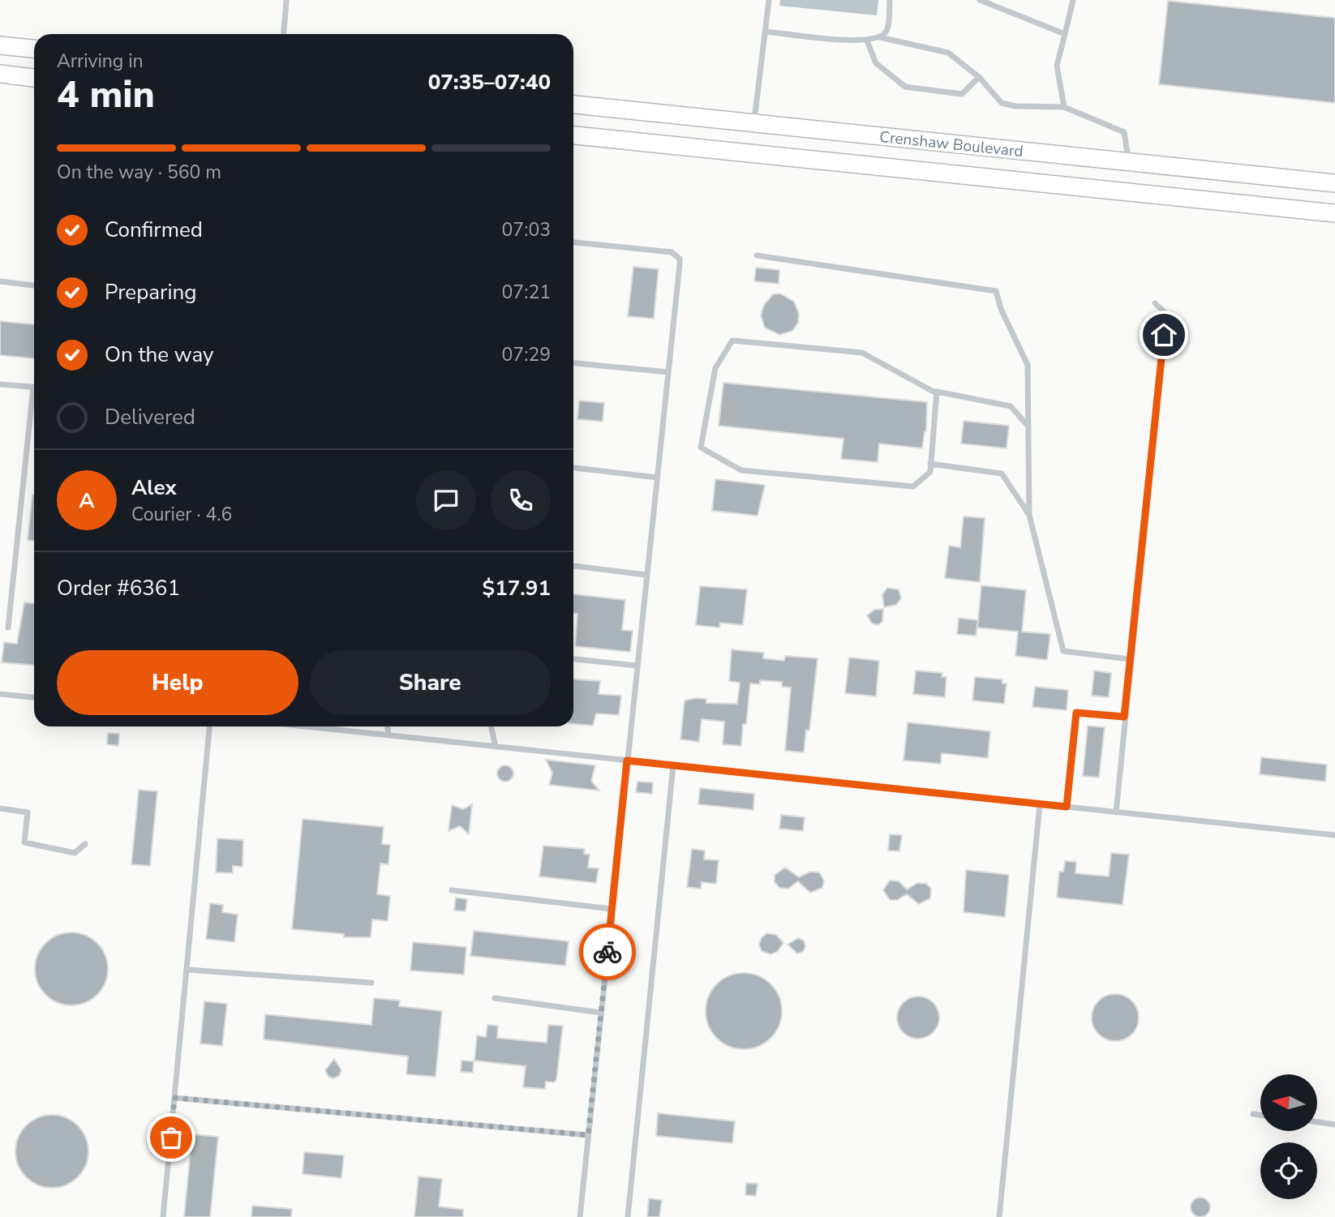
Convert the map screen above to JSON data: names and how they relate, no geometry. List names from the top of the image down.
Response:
{
  "streets": {
    "main road": ["Crenshaw Boulevard"]
  },
  "north": "left",
  "page": {
    "heading": ["4 min", "Arriving in", "07:35–07:40"],
    "panel": [
      "Alex",
      "Courier · 4.6",
      "Order #6361",
      "$17.91"
    ],
    "bar": "On the way · 560 m",
    "list": [
      ["Confirmed", "07:03"],
      ["Preparing", "07:21"],
      ["On the way", "07:29"],
      "Delivered"
    ],
    "round": "A",
    "buttons": ["Help", "Share"]
  }
}
